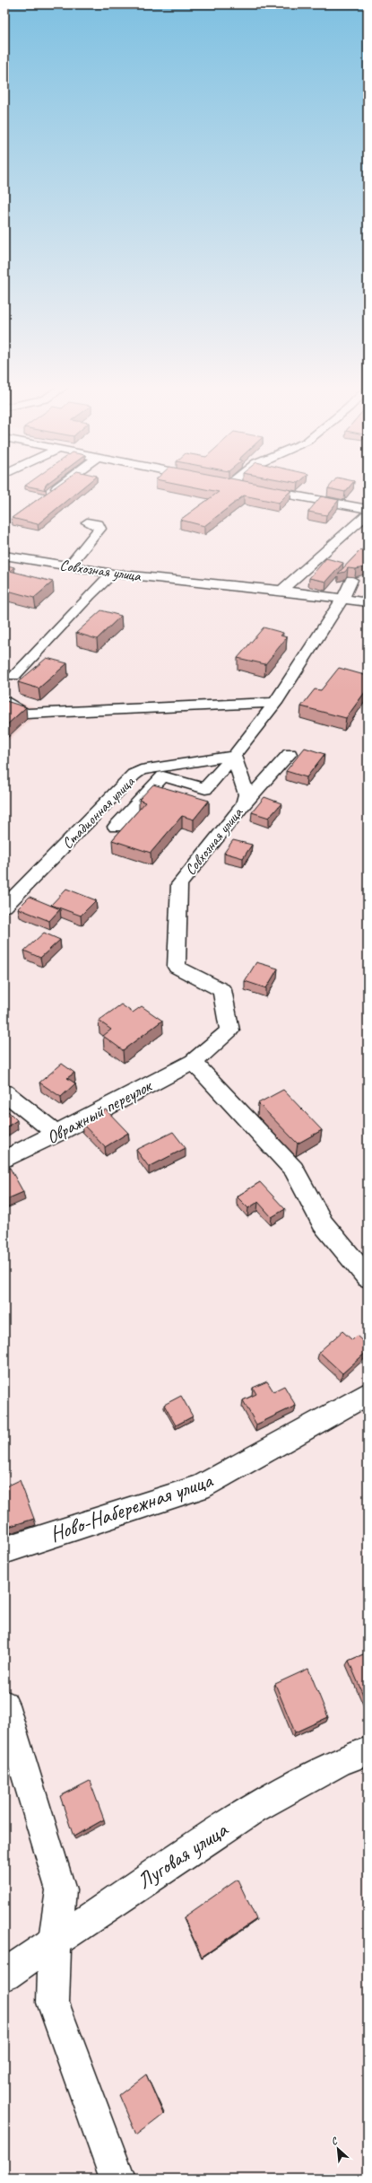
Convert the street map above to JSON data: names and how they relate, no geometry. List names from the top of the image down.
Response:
{
  "streets": {
    "street": [
      "Совхозная улица",
      "Стадионная улица",
      "Овражный переулок",
      "Ново-Набережная улица",
      "Луговая улица"
    ]
  },
  "crossings": [
    ["Совхозная улица", "Стадионная улица"],
    ["Совхозная улица", "Овражный переулок"]
  ],
  "north": "top left"
}
